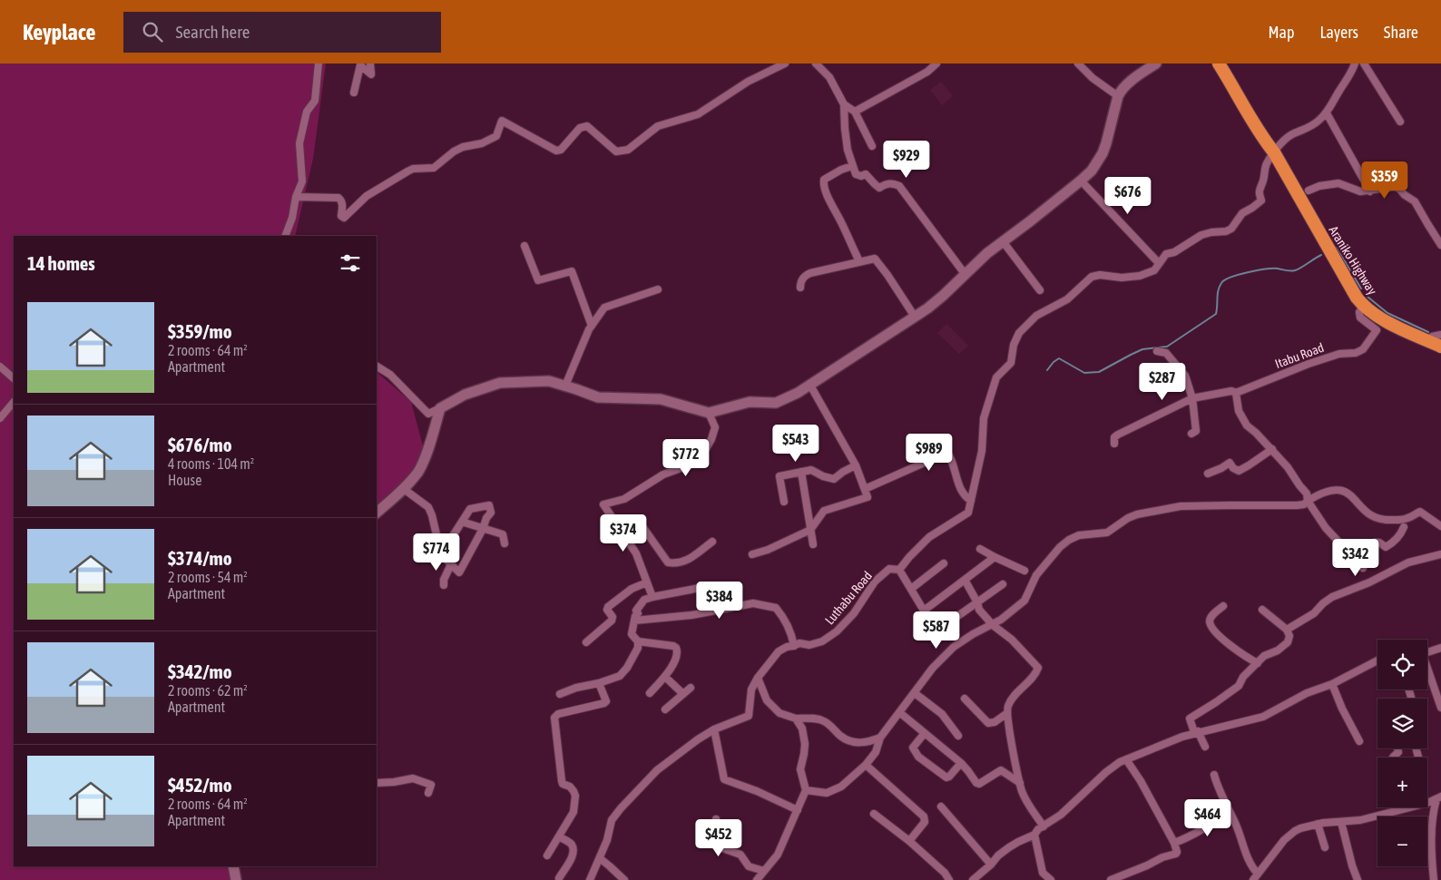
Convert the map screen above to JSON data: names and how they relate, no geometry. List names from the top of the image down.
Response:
{
  "streets": {
    "highway": ["Araniko Highway"],
    "street": ["Itabu Road", "Luthabu Road"]
  },
  "crossings": [
    ["Araniko Highway", "Itabu Road"],
    ["Araniko Highway", "Luthabu Road"]
  ],
  "page": {
    "header": "Keyplace",
    "search": "Search here",
    "nav": ["Map", "Layers", "Share"],
    "price": [
      "$929",
      "$359",
      "$676",
      "$287",
      "$543",
      "$989",
      "$772",
      "$374",
      "$774",
      "$342",
      "$384",
      "$587",
      "$464",
      "$452"
    ],
    "heading": "14 homes",
    "list": [
      {
        "name": "$359/mo",
        "note": "2 rooms · 64 m² · Apartment"
      },
      {
        "name": "$676/mo",
        "note": "4 rooms · 104 m² · House"
      },
      {
        "name": "$374/mo",
        "note": "2 rooms · 54 m² · Apartment"
      },
      {
        "name": "$342/mo",
        "note": "2 rooms · 62 m² · Apartment"
      },
      {
        "name": "$452/mo",
        "note": "2 rooms · 64 m² · Apartment"
      }
    ],
    "map_buttons": ["+", "−"]
  }
}
